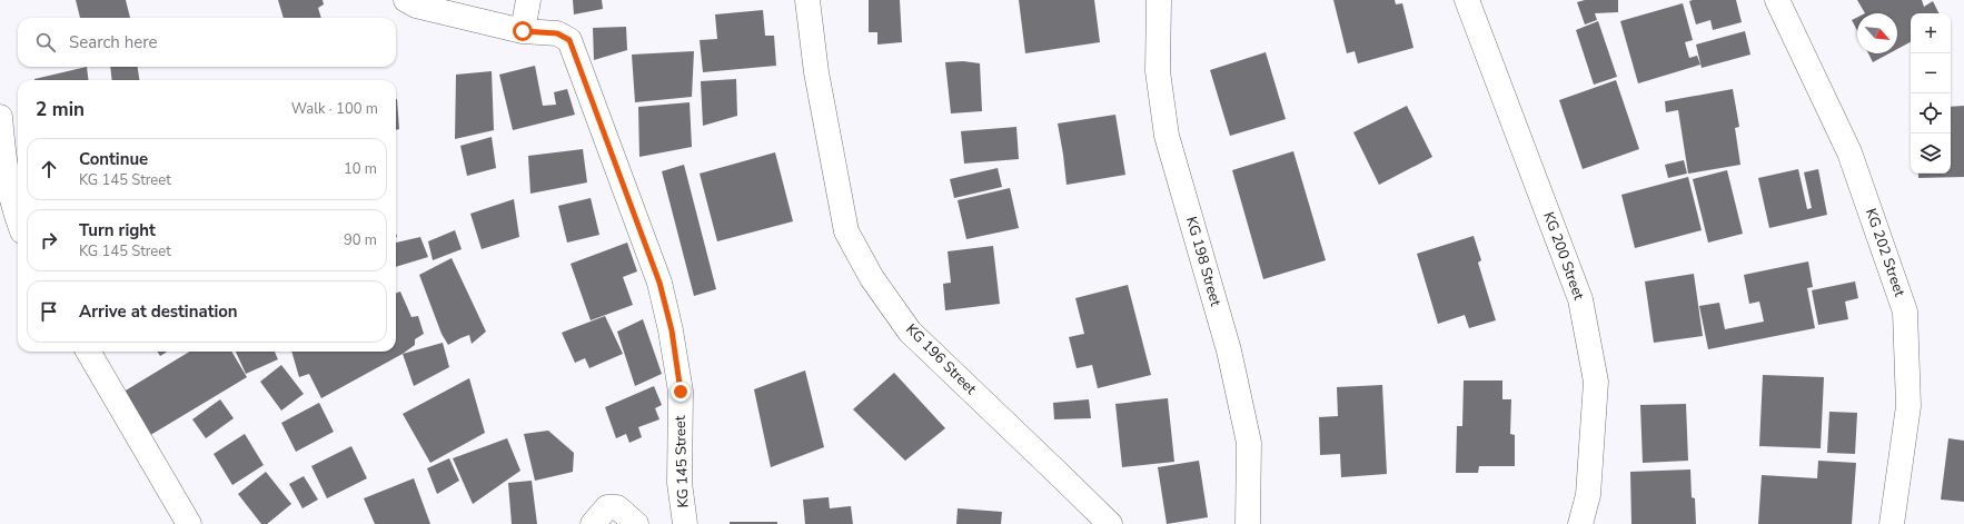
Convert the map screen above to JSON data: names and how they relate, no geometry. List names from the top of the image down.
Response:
{
  "streets": {
    "street": [
      "KG 202 Street",
      "KG 200 Street",
      "KG 198 Street",
      "KG 196 Street",
      "KG 145 Street"
    ]
  },
  "north": "bottom right",
  "page": {
    "map_buttons": ["+", "−"],
    "search": "Search here",
    "heading": ["2 min", "Walk · 100 m"],
    "list": [
      ["Continue", "KG 145 Street", "10 m"],
      ["Turn right", "KG 145 Street", "90 m"],
      "Arrive at destination"
    ]
  }
}
